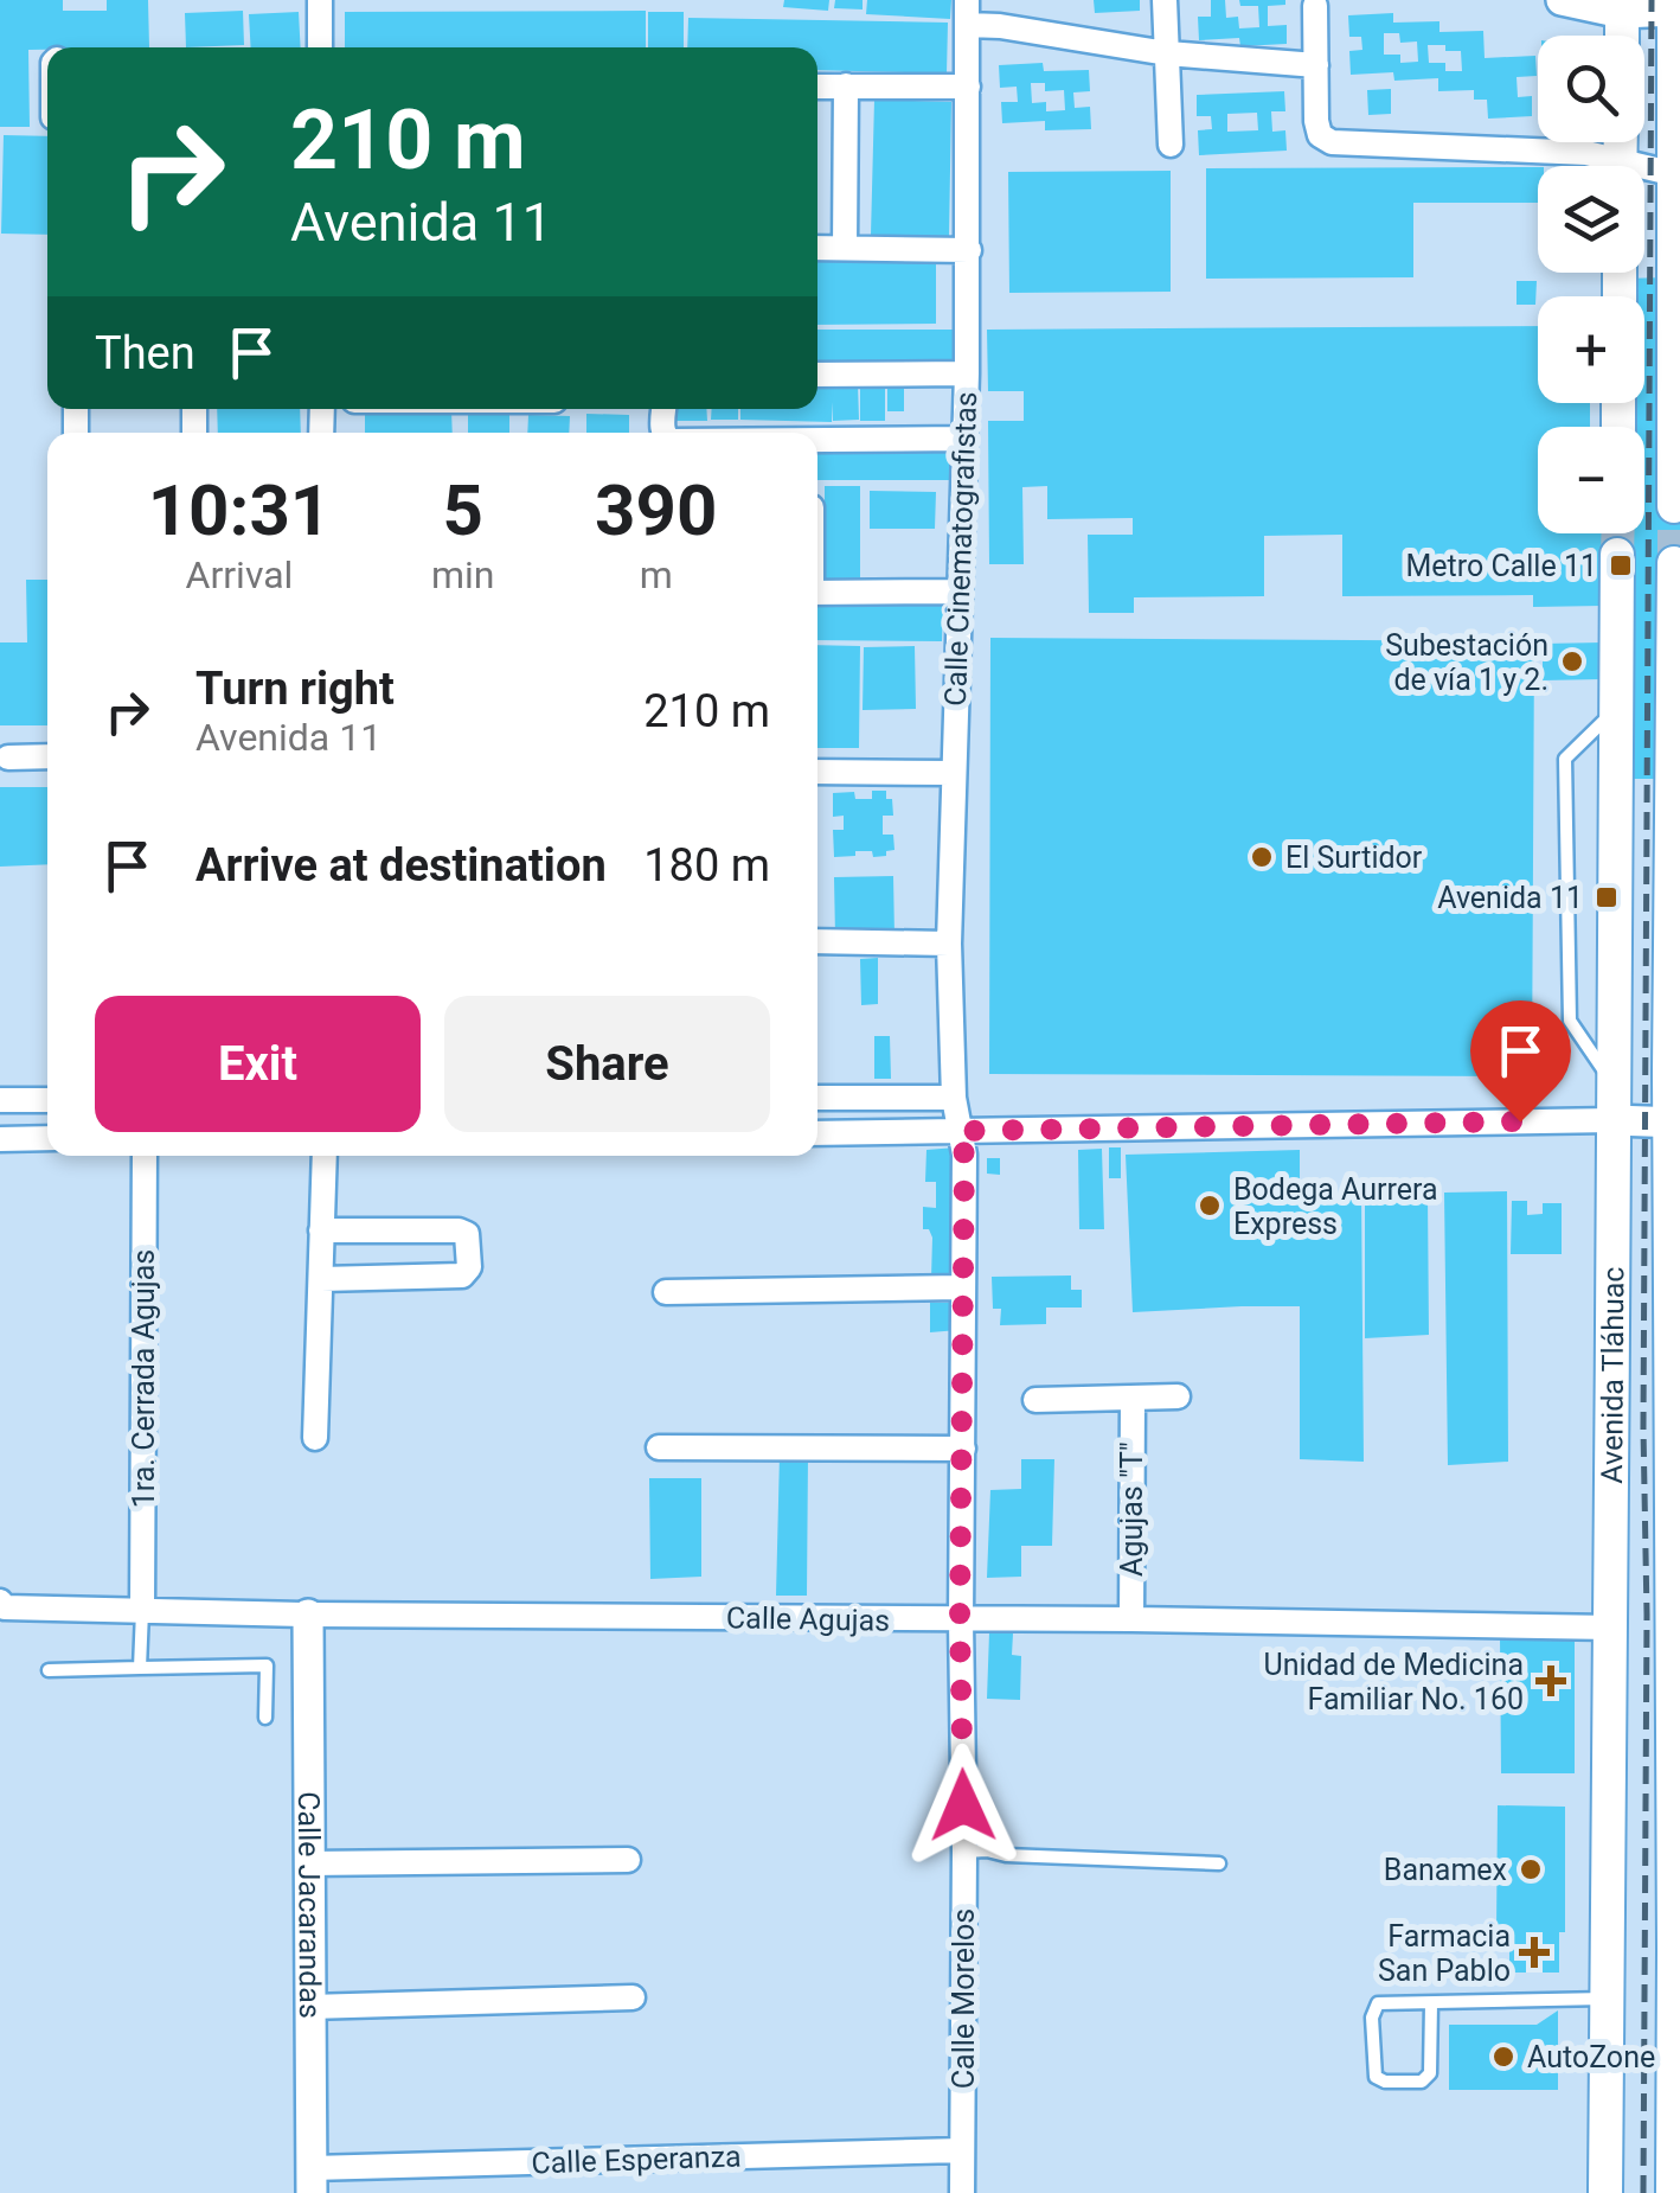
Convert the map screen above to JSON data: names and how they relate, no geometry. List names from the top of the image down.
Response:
{
  "streets": {
    "main road": ["Avenida Tláhuac"],
    "street": [
      "Calle Cinematografistas",
      "1ra. Cerrada Agujas",
      "Agujas \"T\"",
      "Calle Agujas",
      "Calle Jacarandas",
      "Calle Morelos",
      "Calle Esperanza"
    ]
  },
  "crossings": [
    ["Calle Cinematografistas", "Calle Morelos"],
    ["Avenida Tláhuac", "Calle Agujas"],
    ["1ra. Cerrada Agujas", "Calle Agujas"],
    ["Agujas \"T\"", "Calle Agujas"],
    ["Calle Agujas", "Calle Jacarandas"],
    ["Calle Agujas", "Calle Morelos"],
    ["Calle Jacarandas", "Calle Esperanza"],
    ["Calle Morelos", "Calle Esperanza"]
  ],
  "places": {
    "transit": ["Metro Calle 11", "Avenida 11"],
    "other": [
      "Subestación de vía 1 y 2.",
      "El Surtidor",
      "Bodega Aurrera Express",
      "Banamex",
      "AutoZone"
    ],
    "health": ["Unidad de Medicina Familiar No. 160", "Farmacia San Pablo"]
  },
  "page": {
    "map_buttons": ["+", "−"],
    "turn": ["210 m", "Avenida 11"],
    "then": "Then",
    "eta": [
      "10:31",
      "Arrival",
      "5",
      "min",
      "390",
      "m"
    ],
    "list": [
      {
        "name": "Turn right",
        "note": "Avenida 11",
        "value": "210 m"
      },
      {
        "name": "Arrive at destination",
        "value": "180 m"
      }
    ],
    "buttons": ["Exit", "Share"]
  }
}
